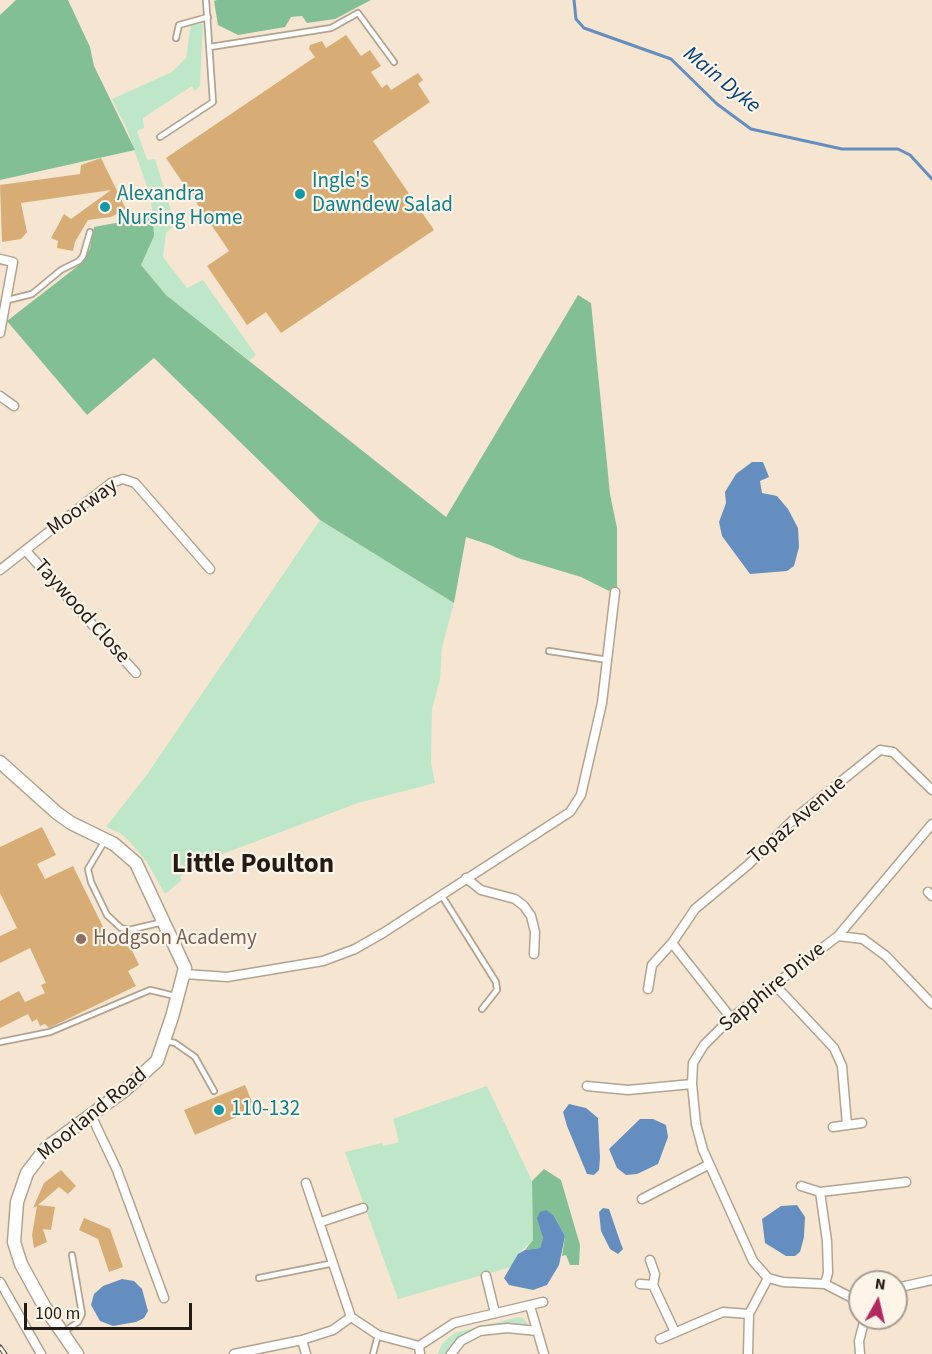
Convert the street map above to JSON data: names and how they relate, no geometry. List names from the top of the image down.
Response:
{
  "streets": {
    "street": [
      "Moorway",
      "Taywood Close",
      "Topaz Avenue",
      "Sapphire Drive",
      "Moorland Road"
    ]
  },
  "crossings": [
    ["Moorway", "Taywood Close"]
  ],
  "districts": ["Little Poulton"],
  "water": ["Main Dyke"],
  "places": [
    "Ingle's Dawndew Salad",
    "Alexandra Nursing Home",
    "Hodgson Academy",
    "110-132"
  ],
  "scale_bar": "100 m",
  "north": "top"
}
